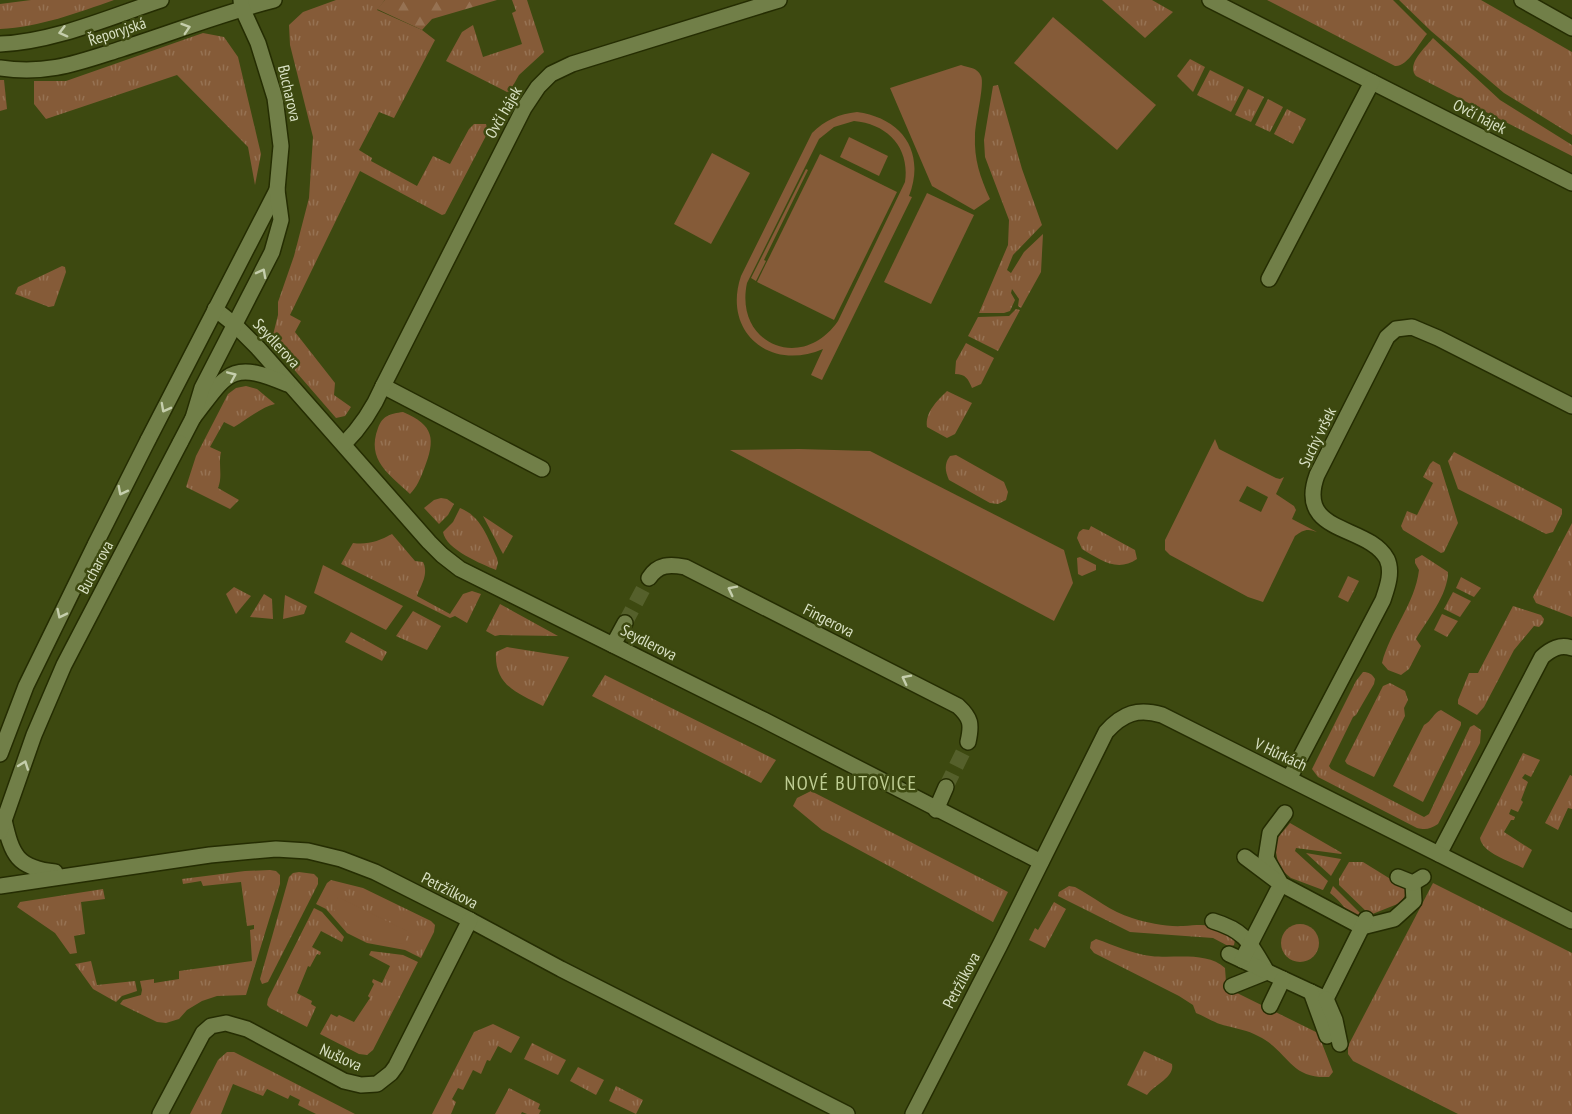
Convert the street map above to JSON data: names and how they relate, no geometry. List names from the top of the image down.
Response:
{
  "streets": {
    "street": [
      "Řeporyjská",
      "Bucharova",
      "Ovčí hájek",
      "Seydlerova",
      "Suchý vršek",
      "Fingerova",
      "V Hůrkách",
      "Petržílkova",
      "Nušlova"
    ]
  },
  "crossings": [
    ["Řeporyjská", "Bucharova"],
    ["Bucharova", "Seydlerova"],
    ["Ovčí hájek", "Seydlerova"],
    ["Seydlerova", "V Hůrkách"],
    ["Seydlerova", "Petržílkova"],
    ["Suchý vršek", "V Hůrkách"],
    ["V Hůrkách", "Petržílkova"],
    ["Petržílkova", "Nušlova"]
  ],
  "one_way": ["Fingerova"],
  "districts": ["NOVÉ BUTOVICE"]
}
